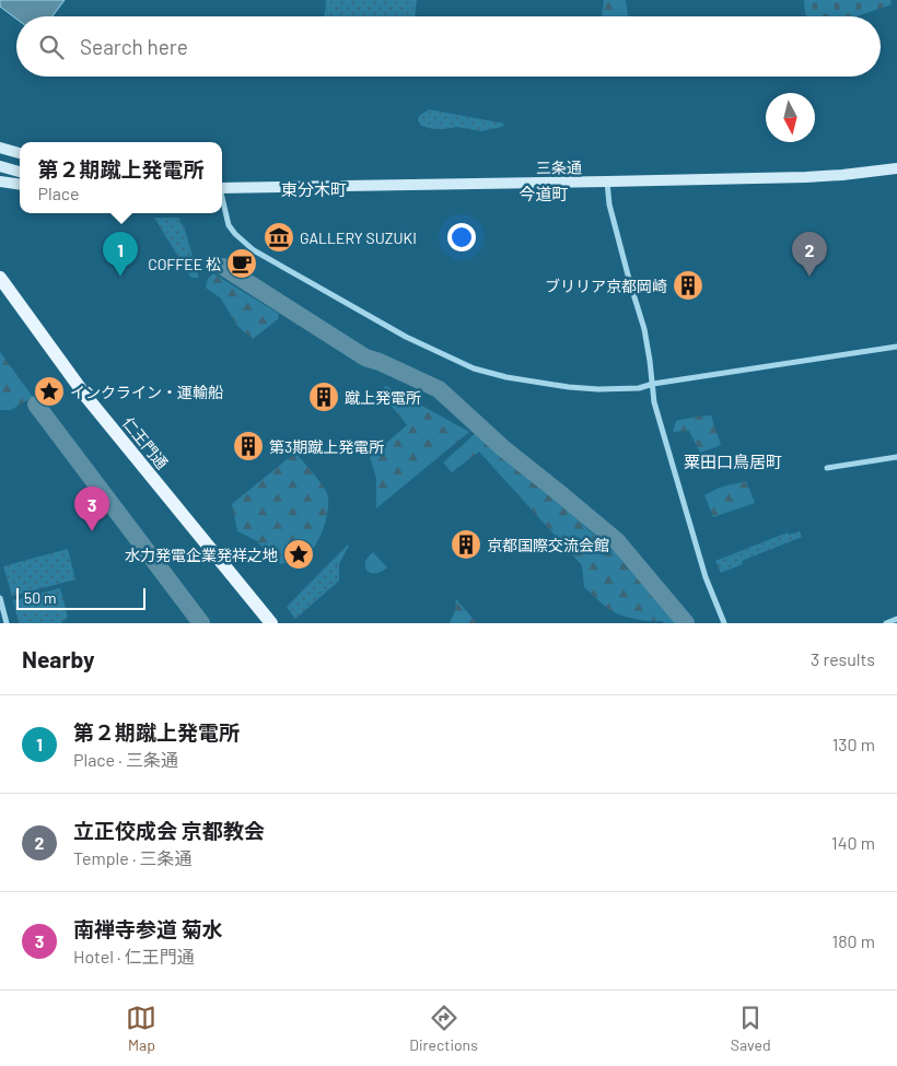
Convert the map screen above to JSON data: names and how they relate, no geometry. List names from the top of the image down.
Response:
{
  "streets": {
    "main road": ["三条通", "仁王門通"]
  },
  "districts": ["東分木町", "今道町", "粟田口鳥居町"],
  "places": {
    "museum": ["GALLERY SUZUKI"],
    "cafe": ["COFFEE 松"],
    "building": [
      "ブリリア京都岡崎",
      "蹴上発電所",
      "第3期蹴上発電所",
      "京都国際交流会館"
    ],
    "place": ["インクライン・運輸船", "水力発電企業発祥之地"]
  },
  "scale_bar": "50 m",
  "north": "bottom",
  "page": {
    "search": "Search here",
    "popup": ["第２期蹴上発電所", "Place"],
    "pins": ["1", "2", "3"],
    "scale": "50 m",
    "heading": ["Nearby", "3 results"],
    "list": [
      {
        "mark": "1",
        "name": "第２期蹴上発電所",
        "note": "Place · 三条通",
        "value": "130 m"
      },
      {
        "mark": "2",
        "name": "立正佼成会 京都教会",
        "note": "Temple · 三条通",
        "value": "140 m"
      },
      {
        "mark": "3",
        "name": "南禅寺参道 菊水",
        "note": "Hotel · 仁王門通",
        "value": "180 m"
      }
    ],
    "nav": ["Map", "Directions", "Saved"]
  }
}
